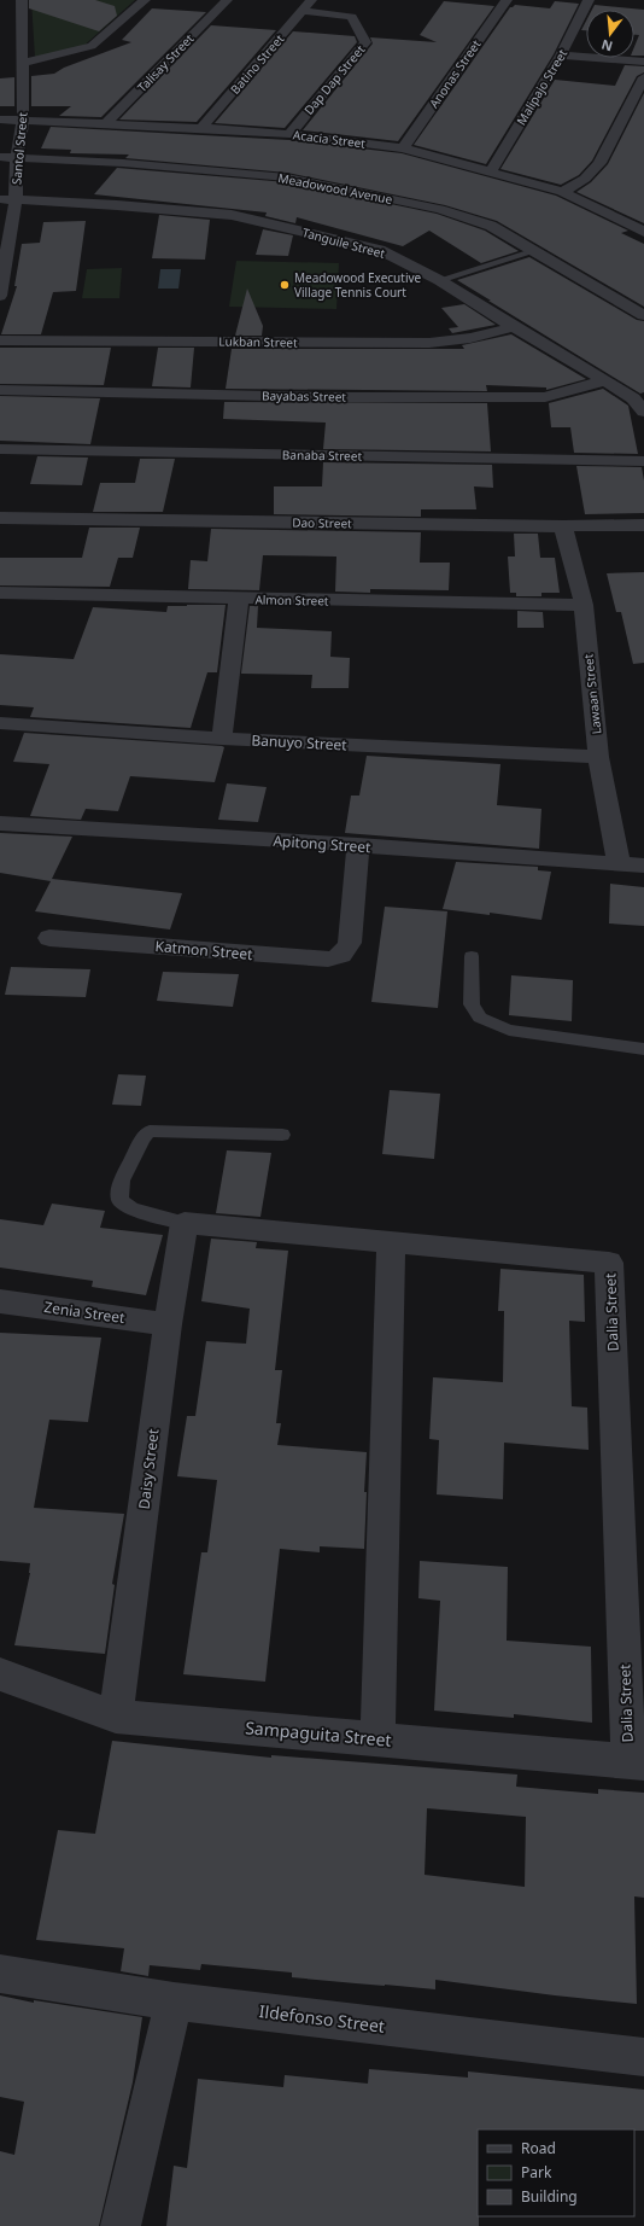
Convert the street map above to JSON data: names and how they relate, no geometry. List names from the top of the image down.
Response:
{
  "streets": {
    "street": [
      "Talisay Street",
      "Batino Street",
      "Anonas Street",
      "Dap Dap Street",
      "Malipajo Street",
      "Acacia Street",
      "Santol Street",
      "Meadowood Avenue",
      "Tanguile Street",
      "Lukban Street",
      "Bayabas Street",
      "Banaba Street",
      "Dao Street",
      "Almon Street",
      "Lawaan Street",
      "Banuyo Street",
      "Apitong Street",
      "Katmon Street",
      "Zenia Street",
      "Dalia Street",
      "Daisy Street",
      "Sampaguita Street",
      "Ildefonso Street"
    ]
  },
  "crossings": [
    ["Talisay Street", "Acacia Street"],
    ["Batino Street", "Dap Dap Street"],
    ["Batino Street", "Acacia Street"],
    ["Anonas Street", "Acacia Street"],
    ["Dap Dap Street", "Acacia Street"],
    ["Malipajo Street", "Acacia Street"],
    ["Acacia Street", "Santol Street"],
    ["Santol Street", "Meadowood Avenue"],
    ["Santol Street", "Tanguile Street"],
    ["Tanguile Street", "Lukban Street"],
    ["Tanguile Street", "Bayabas Street"],
    ["Dao Street", "Lawaan Street"],
    ["Almon Street", "Lawaan Street"],
    ["Lawaan Street", "Banuyo Street"],
    ["Lawaan Street", "Apitong Street"],
    ["Apitong Street", "Katmon Street"],
    ["Zenia Street", "Daisy Street"],
    ["Dalia Street", "Daisy Street"],
    ["Dalia Street", "Sampaguita Street"],
    ["Daisy Street", "Sampaguita Street"]
  ],
  "places": ["Meadowood Executive Village Tennis Court"],
  "legend": ["Road", "Park", "Building"],
  "north": "bottom"
}
